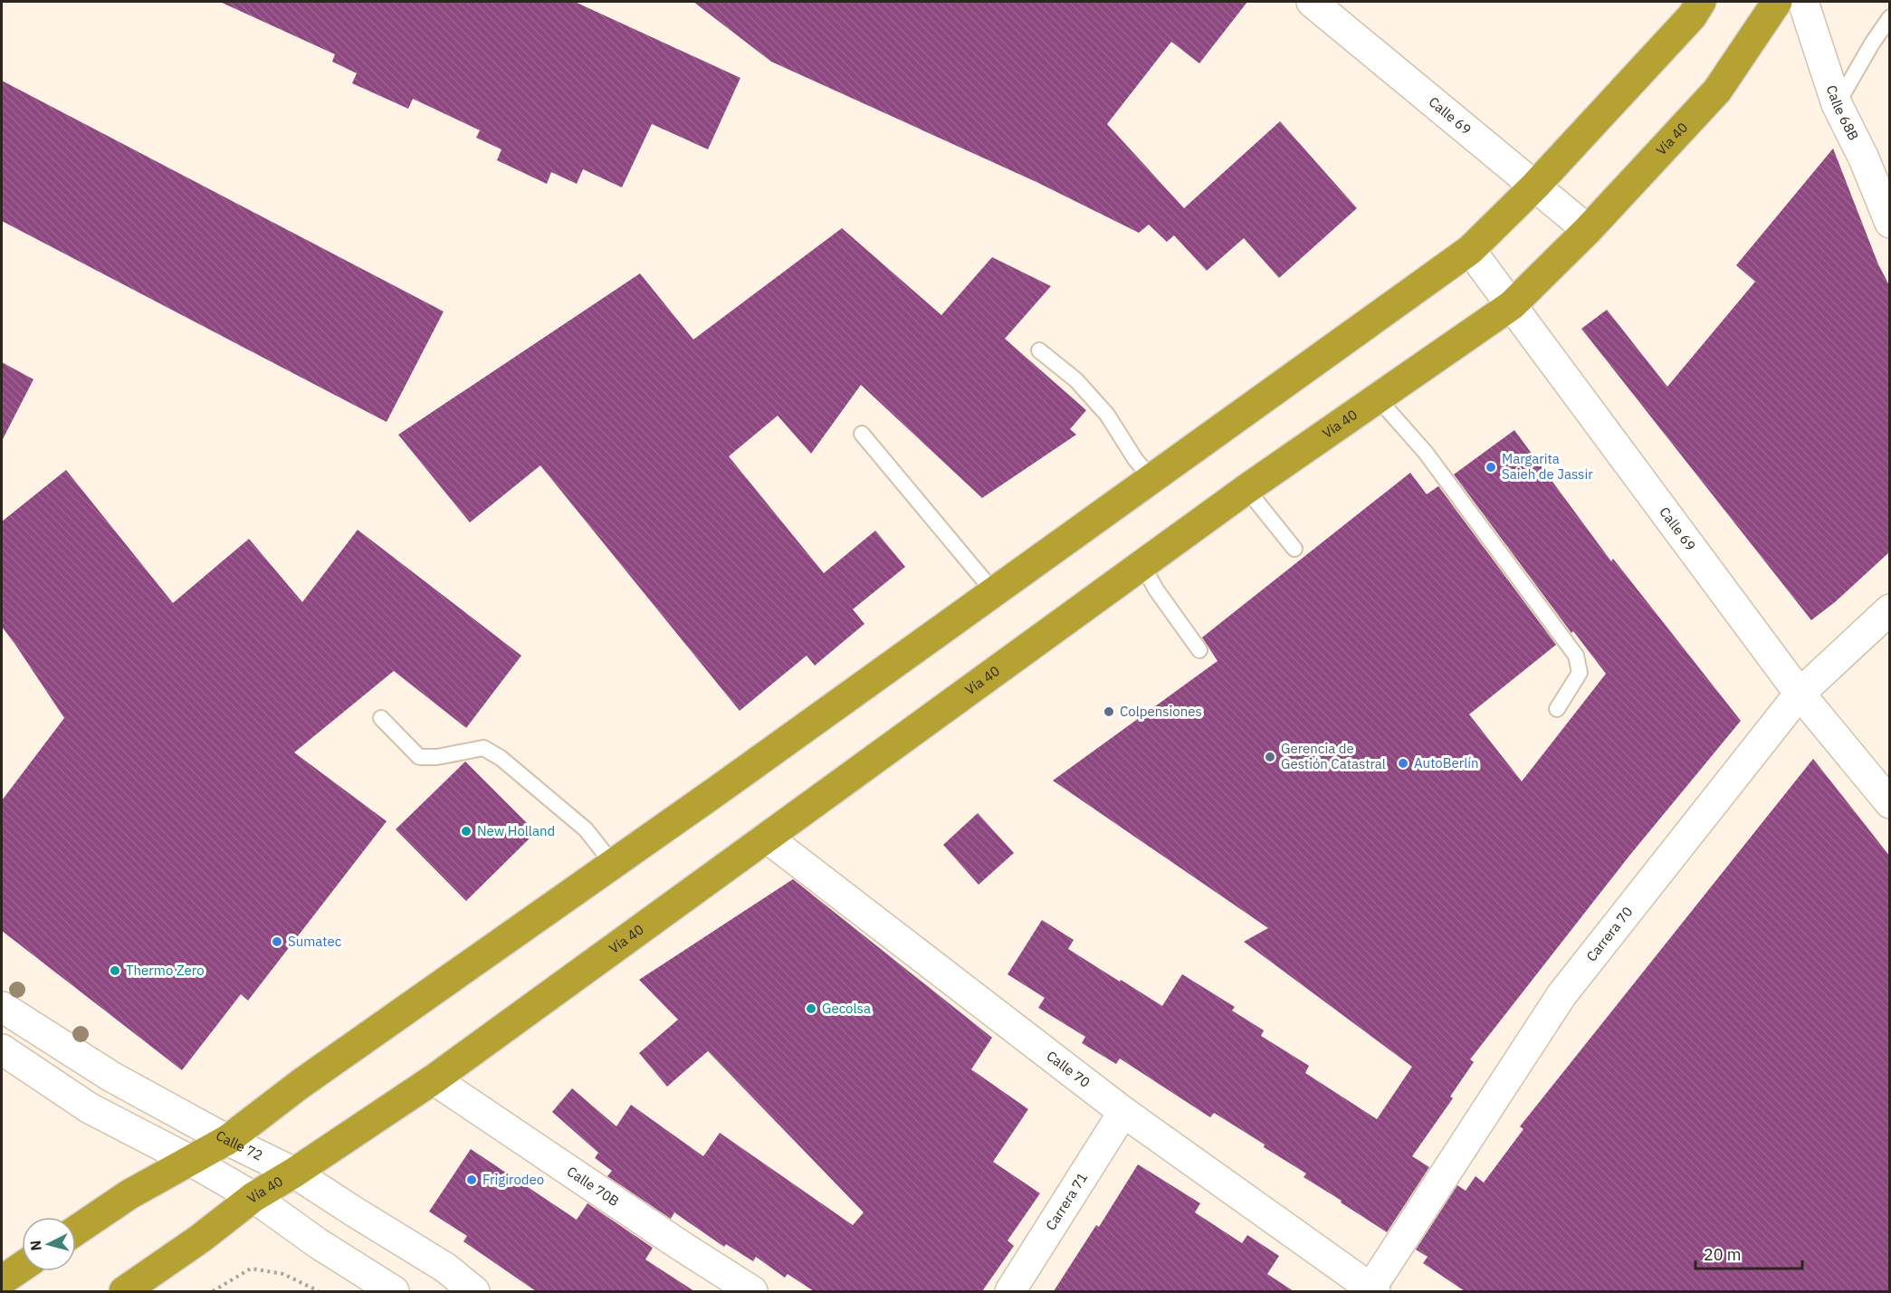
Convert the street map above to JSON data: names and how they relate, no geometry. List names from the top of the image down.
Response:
{
  "streets": {
    "highway": ["Vía 40"],
    "street": [
      "Calle 68B",
      "Calle 69",
      "Carrera 70",
      "Calle 70",
      "Calle 72",
      "Calle 70B",
      "Carrera 71"
    ]
  },
  "crossings": [
    ["Calle 69", "Vía 40"],
    ["Calle 69", "Carrera 70"],
    ["Vía 40", "Calle 70"],
    ["Vía 40", "Calle 72"],
    ["Vía 40", "Calle 70B"],
    ["Carrera 70", "Calle 70"],
    ["Calle 70", "Carrera 71"]
  ],
  "places": [
    "Margarita Saieh de Jassir",
    "Colpensiones",
    "Gerencia de Gestión Catastral",
    "AutoBerlín",
    "New Holland",
    "Sumatec",
    "Thermo Zero",
    "Gecolsa",
    "Frigirodeo"
  ],
  "scale_bar": "20 m",
  "north": "left"
}
